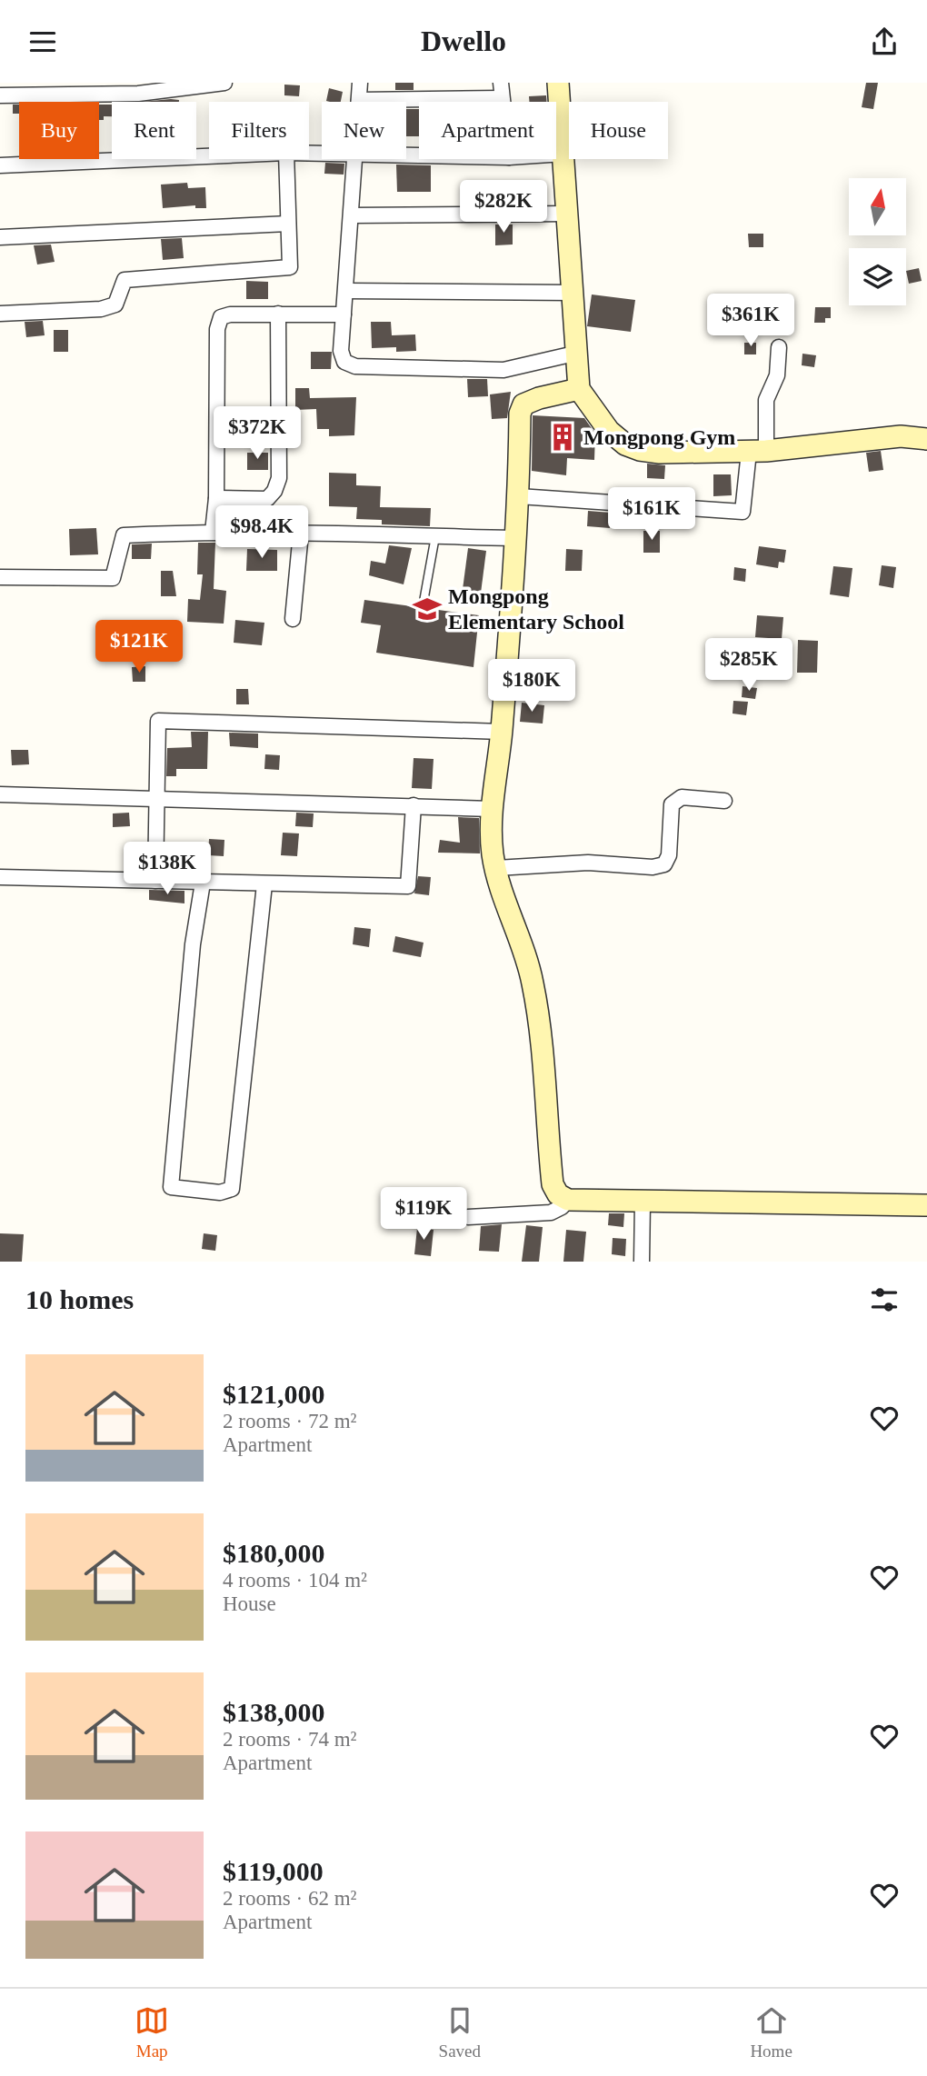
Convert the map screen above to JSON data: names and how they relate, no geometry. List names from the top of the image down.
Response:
{
  "places": {
    "building": ["Mongpong Gym"],
    "school or university": ["Mongpong Elementary School"]
  },
  "north": "top",
  "page": {
    "header": "Dwello",
    "chip": [
      "Buy",
      "Rent",
      "Filters",
      "New",
      "Apartment",
      "House"
    ],
    "price": [
      "$282K",
      "$361K",
      "$372K",
      "$161K",
      "$98.4K",
      "$121K",
      "$285K",
      "$180K",
      "$138K",
      "$119K"
    ],
    "heading": "10 homes",
    "list": [
      {
        "name": "$121,000",
        "note": "2 rooms · 72 m² · Apartment"
      },
      {
        "name": "$180,000",
        "note": "4 rooms · 104 m² · House"
      },
      {
        "name": "$138,000",
        "note": "2 rooms · 74 m² · Apartment"
      },
      {
        "name": "$119,000",
        "note": "2 rooms · 62 m² · Apartment"
      }
    ],
    "tabs": ["Map", "Saved", "Home"]
  }
}
